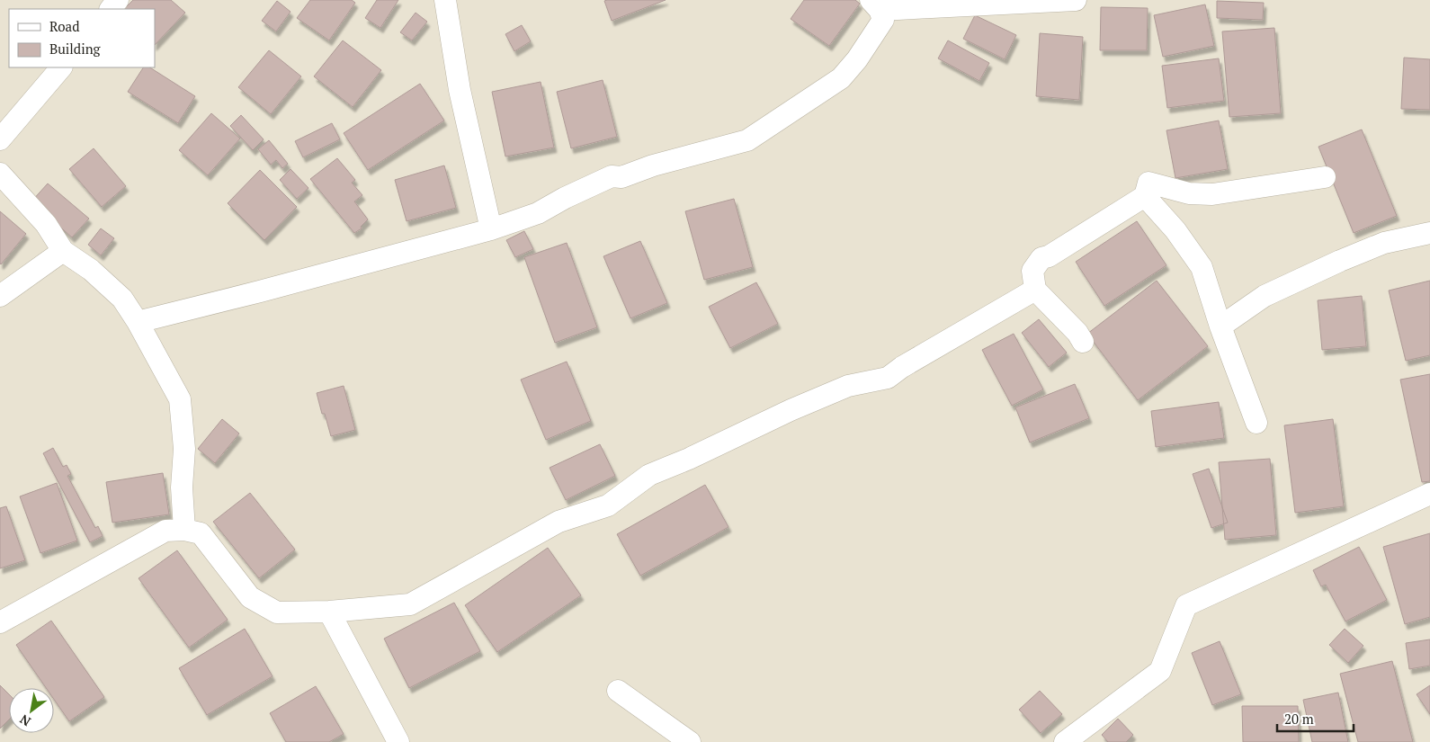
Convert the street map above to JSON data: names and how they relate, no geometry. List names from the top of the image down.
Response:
{
  "legend": ["Road", "Building"],
  "scale_bar": "20 m",
  "north": "bottom left"
}
